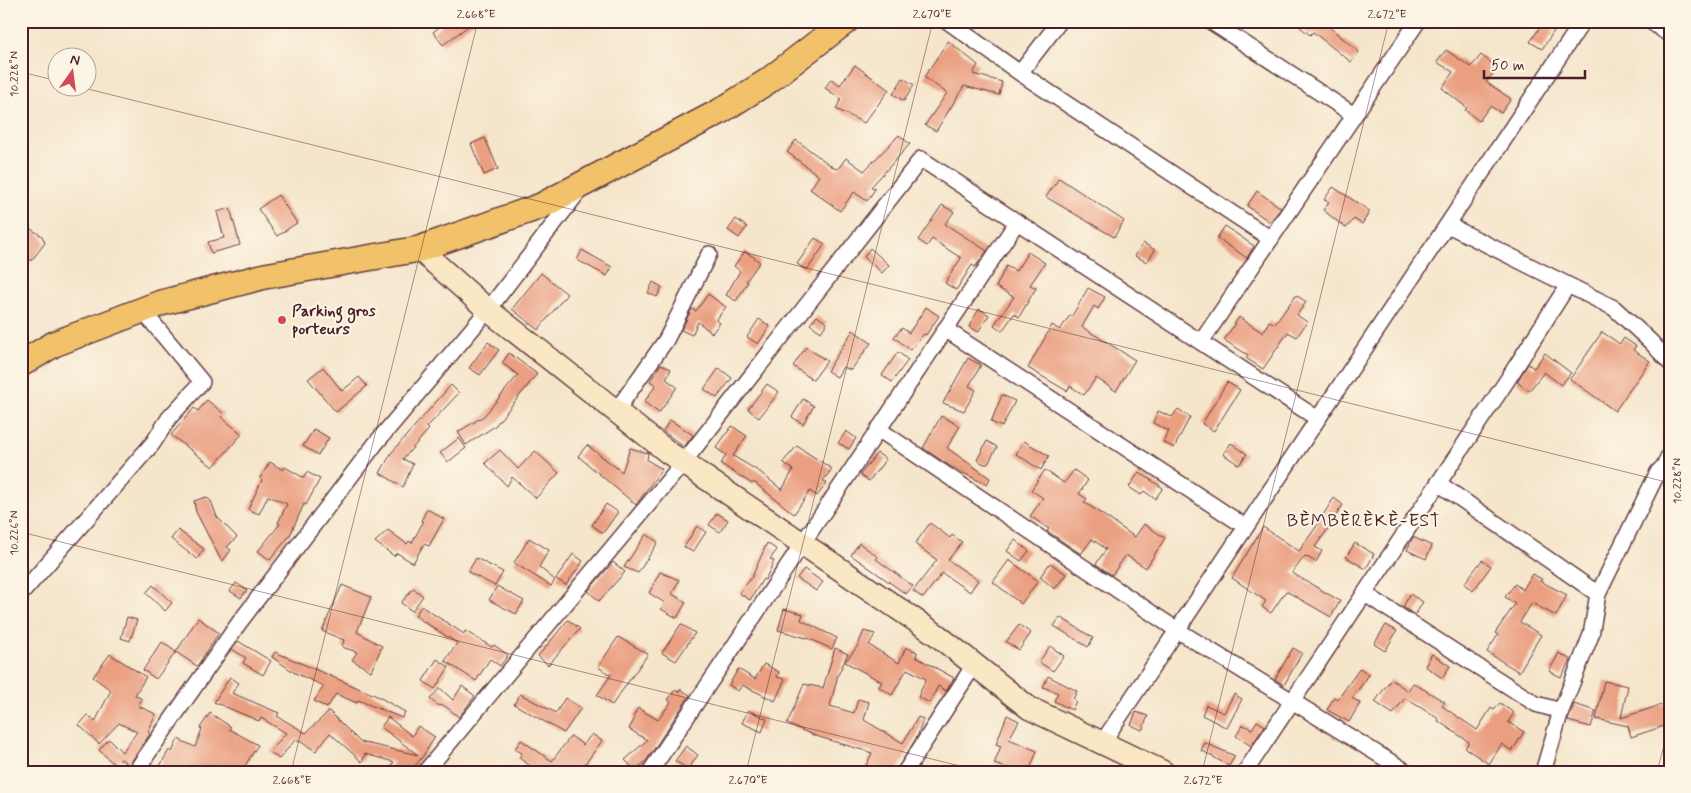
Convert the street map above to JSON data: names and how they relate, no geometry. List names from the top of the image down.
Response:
{
  "districts": ["BÈMBÈRÈKÈ-EST"],
  "places": ["Parking gros porteurs"],
  "scale_bar": "50 m",
  "north": "top",
  "coordinates": [
    "2.668°E",
    "2.670°E",
    "2.672°E",
    "10.228°N",
    "10.226°N"
  ]
}
